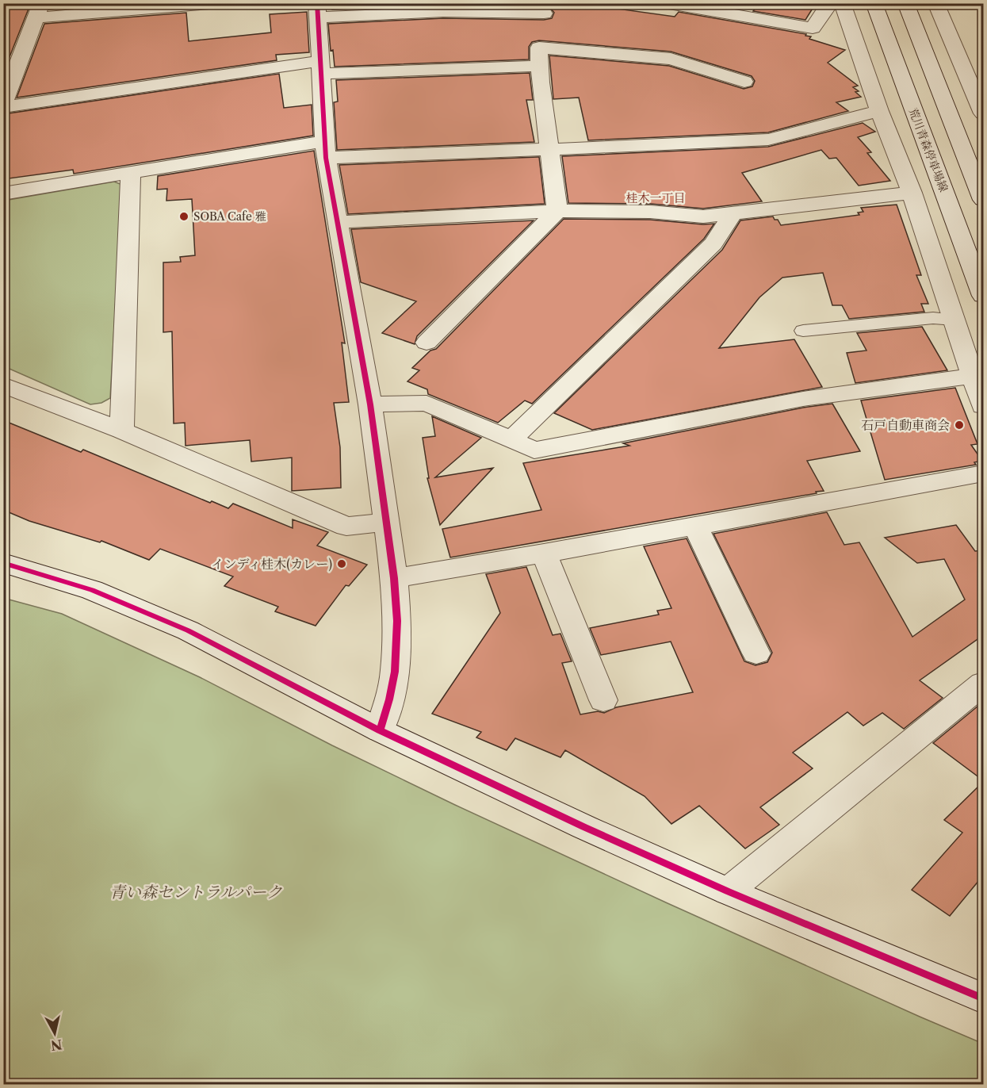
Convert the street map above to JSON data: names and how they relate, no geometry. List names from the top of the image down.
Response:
{
  "streets": {
    "street": ["荒川青森停車場線"]
  },
  "districts": ["桂木一丁目"],
  "parks": ["青い森セントラルパーク"],
  "places": ["SOBA Cafe 雅", "石戸自動車商会", "インディ桂木(カレー)"],
  "north": "bottom"
}
